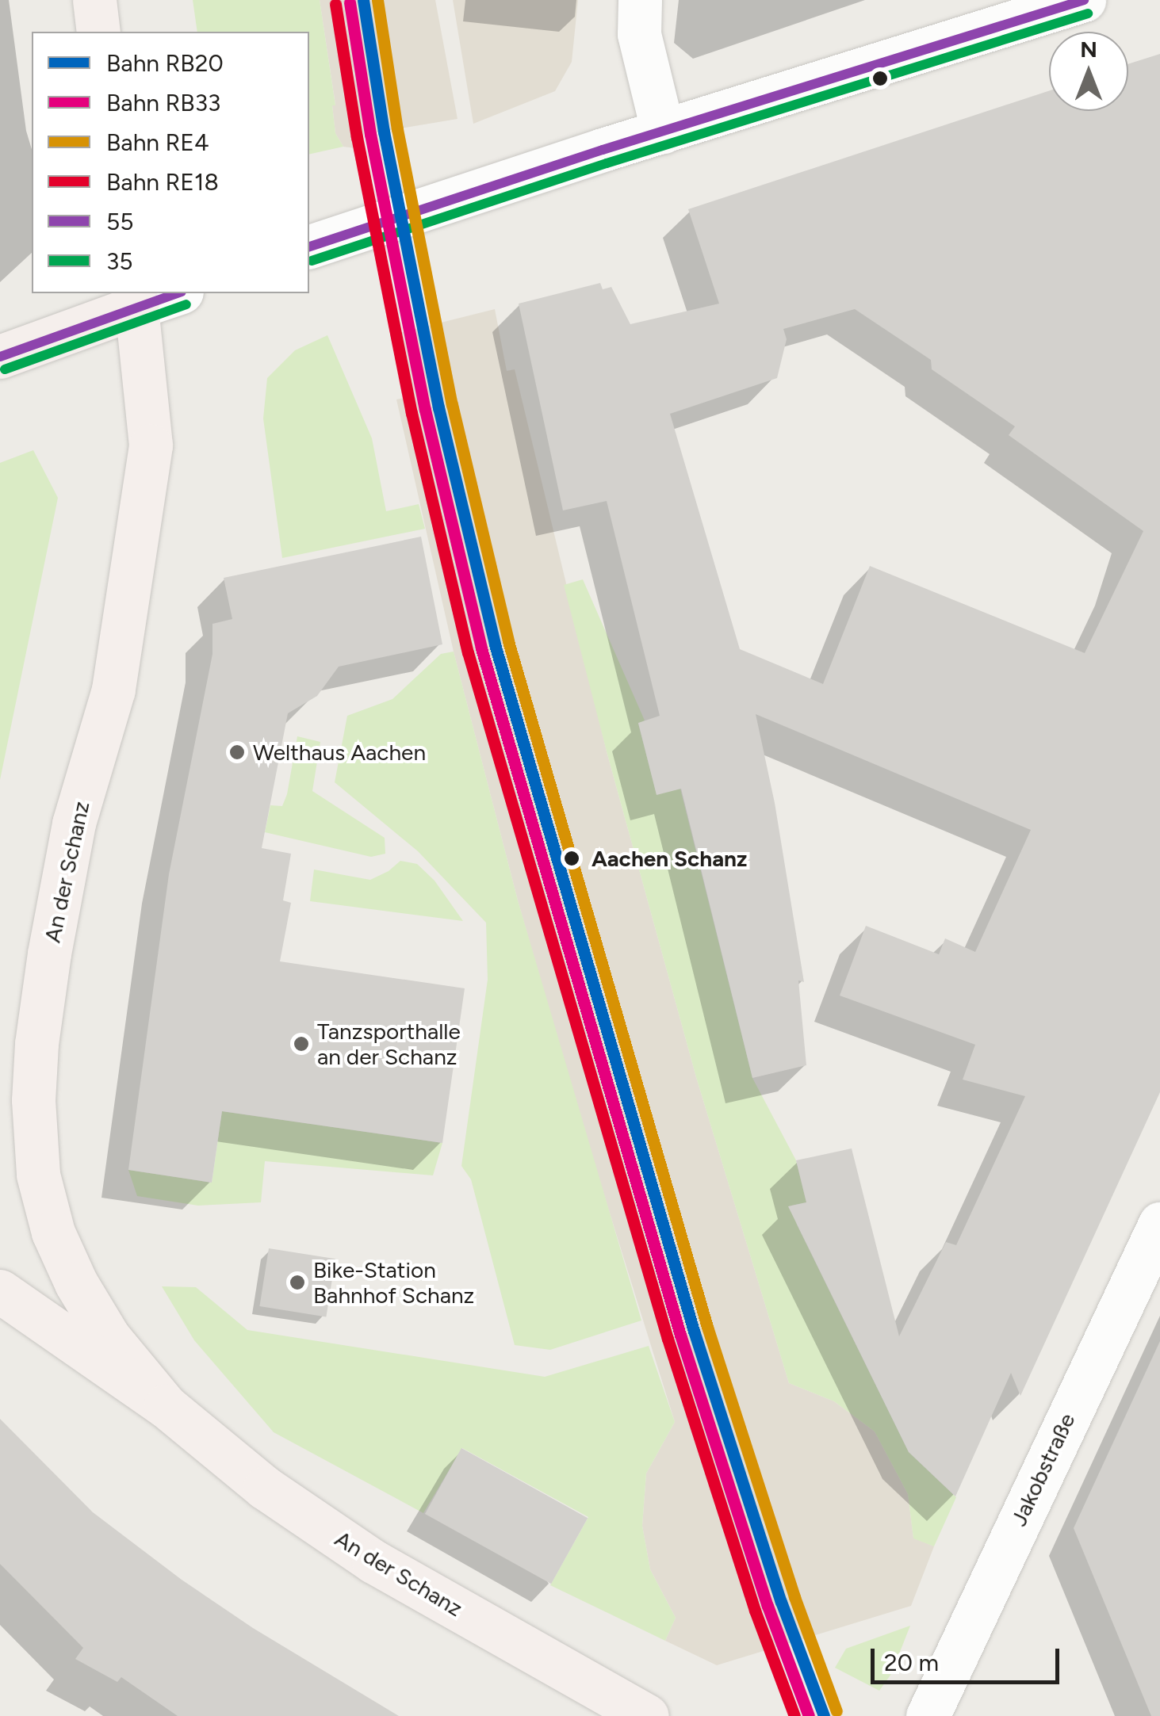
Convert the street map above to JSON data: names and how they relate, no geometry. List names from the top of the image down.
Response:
{
  "streets": {
    "main road": ["An der Schanz"],
    "street": ["Jakobstraße"]
  },
  "places": [
    "Welthaus Aachen",
    "Aachen Schanz",
    "Tanzsporthalle an der Schanz",
    "Bike-Station Bahnhof Schanz"
  ],
  "lines": [
    "rail line RB20",
    "rail line RE4",
    "transit line 55",
    "rail line RB33",
    "rail line RE18",
    "transit line 35"
  ],
  "legend": [
    "Bahn RB20",
    "Bahn RB33",
    "Bahn RE4",
    "Bahn RE18",
    "55",
    "35"
  ],
  "scale_bar": "20 m",
  "north": "top"
}
